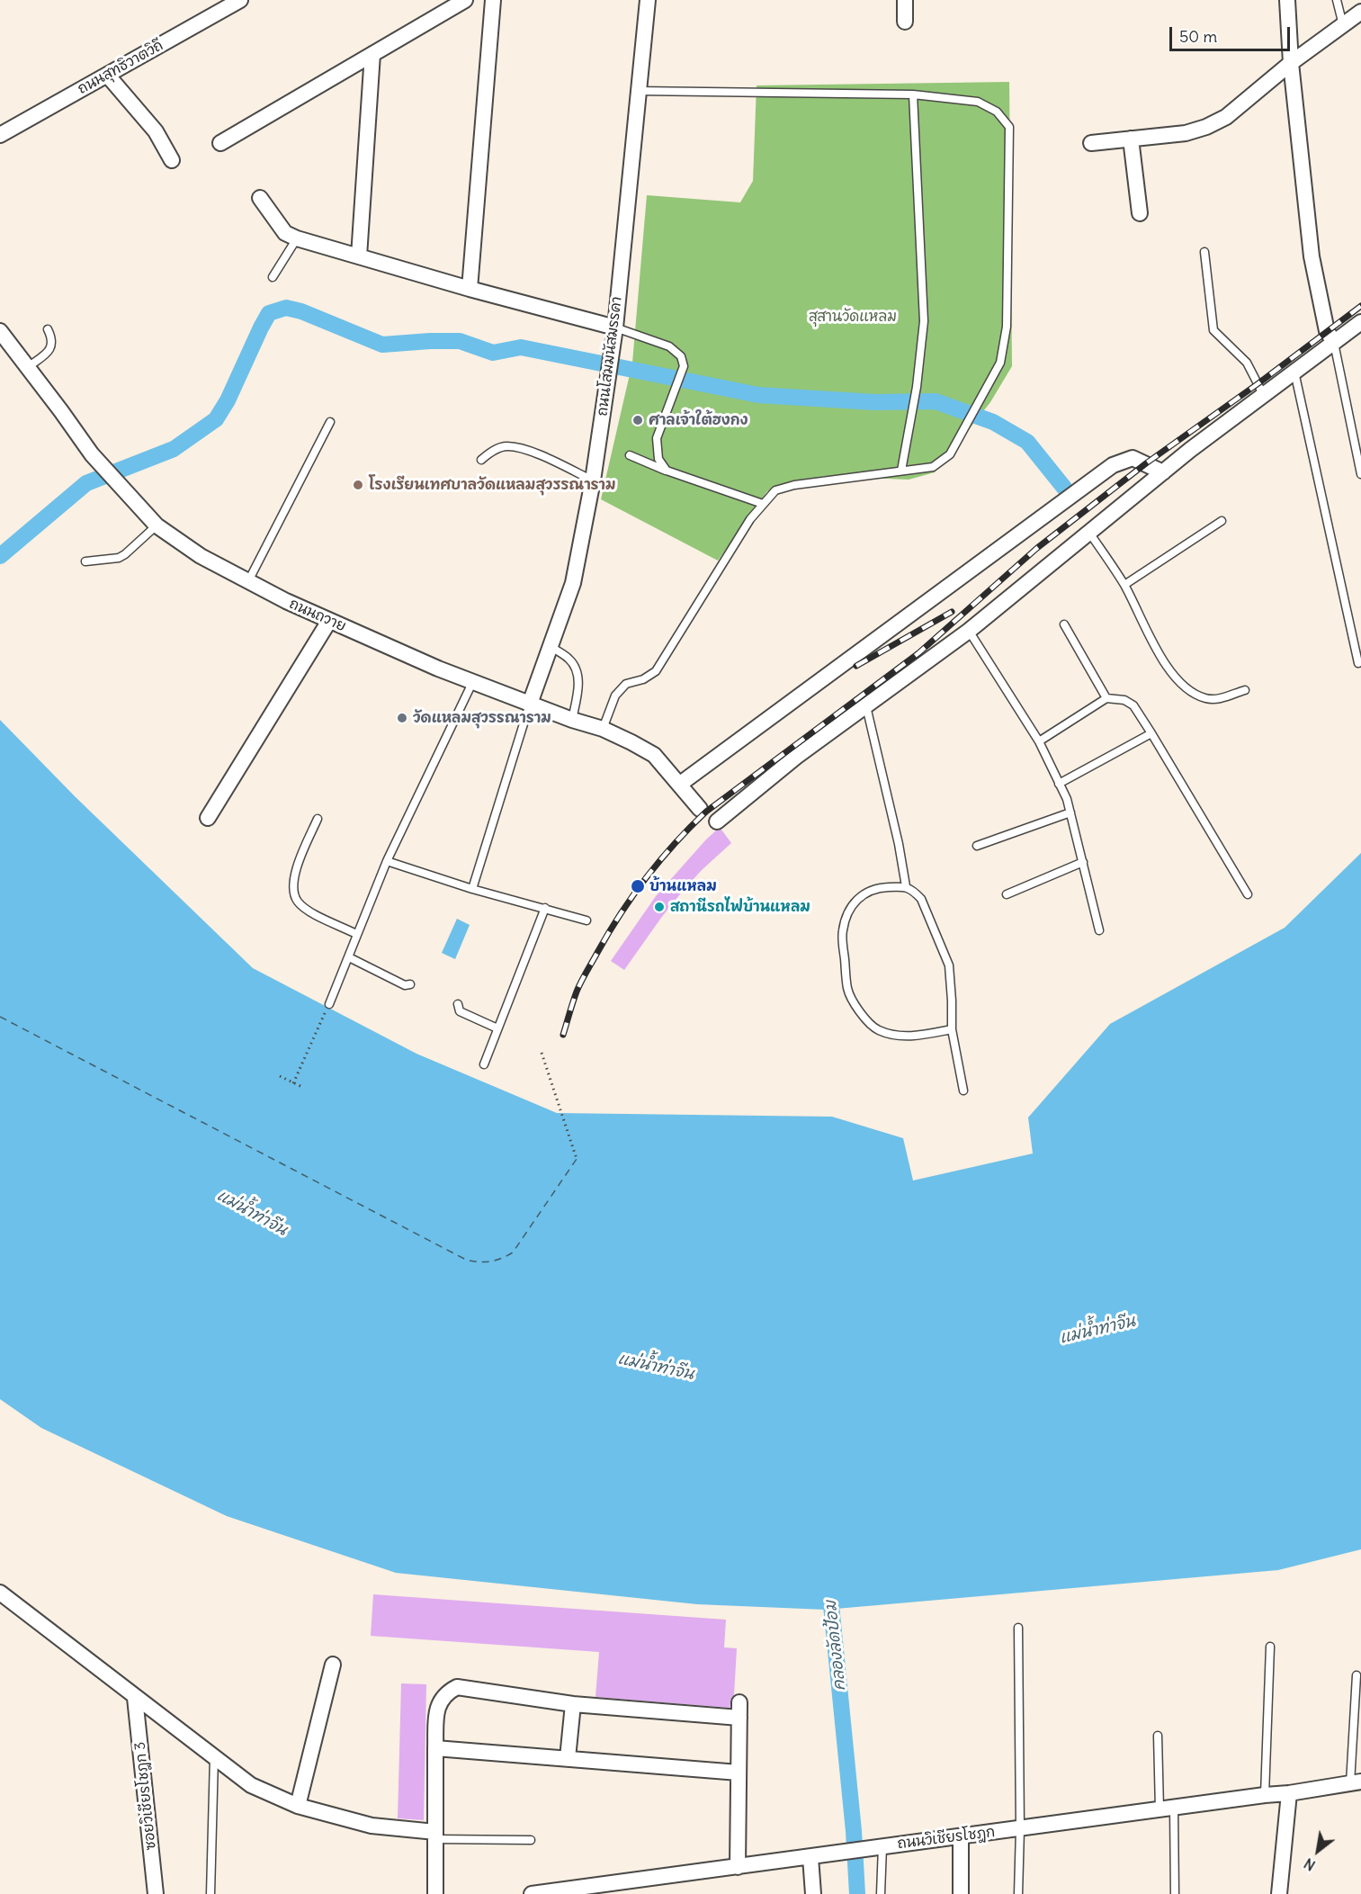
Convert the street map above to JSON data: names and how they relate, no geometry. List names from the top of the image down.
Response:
{
  "streets": {
    "street": [
      "ถนนสุทธิวาตวิถี",
      "ถนนโสมมนัสมรรคา",
      "ถนนถวาย",
      "ซอยวิเชียรโชฎก 3",
      "ถนนวิเชียรโชฎก"
    ]
  },
  "crossings": [
    ["ถนนโสมมนัสมรรคา", "ถนนถวาย"]
  ],
  "water": ["แม่น้ำท่าจีน", "คลองลัดป้อม"],
  "parks": ["สุสานวัดแหลม"],
  "places": [
    "ศาลเจ้าใต้ฮงกง",
    "โรงเรียนเทศบาลวัดแหลมสุวรรณาราม",
    "วัดแหลมสุวรรณาราม",
    "บ้านแหลม",
    "สถานีรถไฟบ้านแหลม"
  ],
  "scale_bar": "50 m",
  "north": "bottom left"
}
